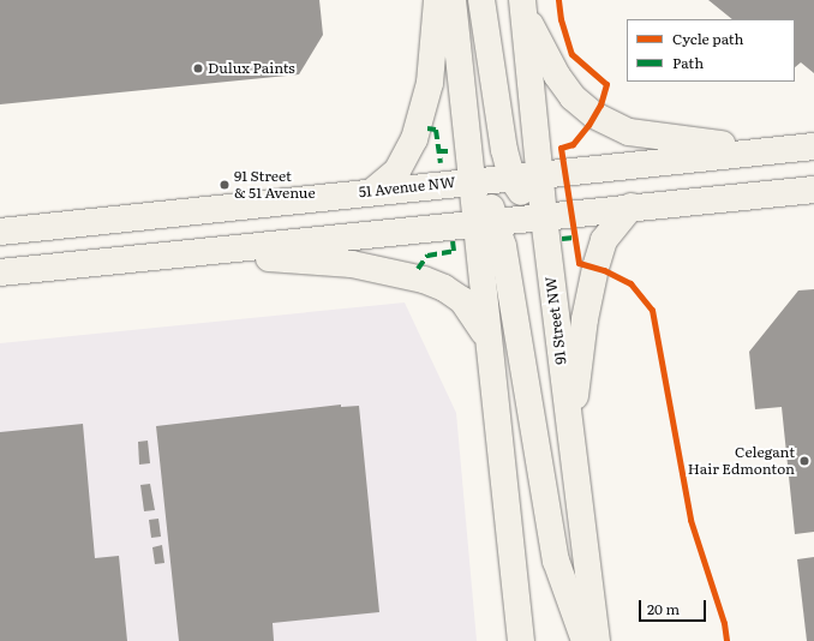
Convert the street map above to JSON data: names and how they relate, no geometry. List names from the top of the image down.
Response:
{
  "streets": {
    "main road": ["51 Avenue NW", "91 Street NW"]
  },
  "crossings": [
    ["51 Avenue NW", "91 Street NW"]
  ],
  "places": ["Dulux Paints", "91 Street & 51 Avenue", "Celegant Hair Edmonton"],
  "legend": ["Cycle path", "Path"],
  "scale_bar": "20 m"
}
